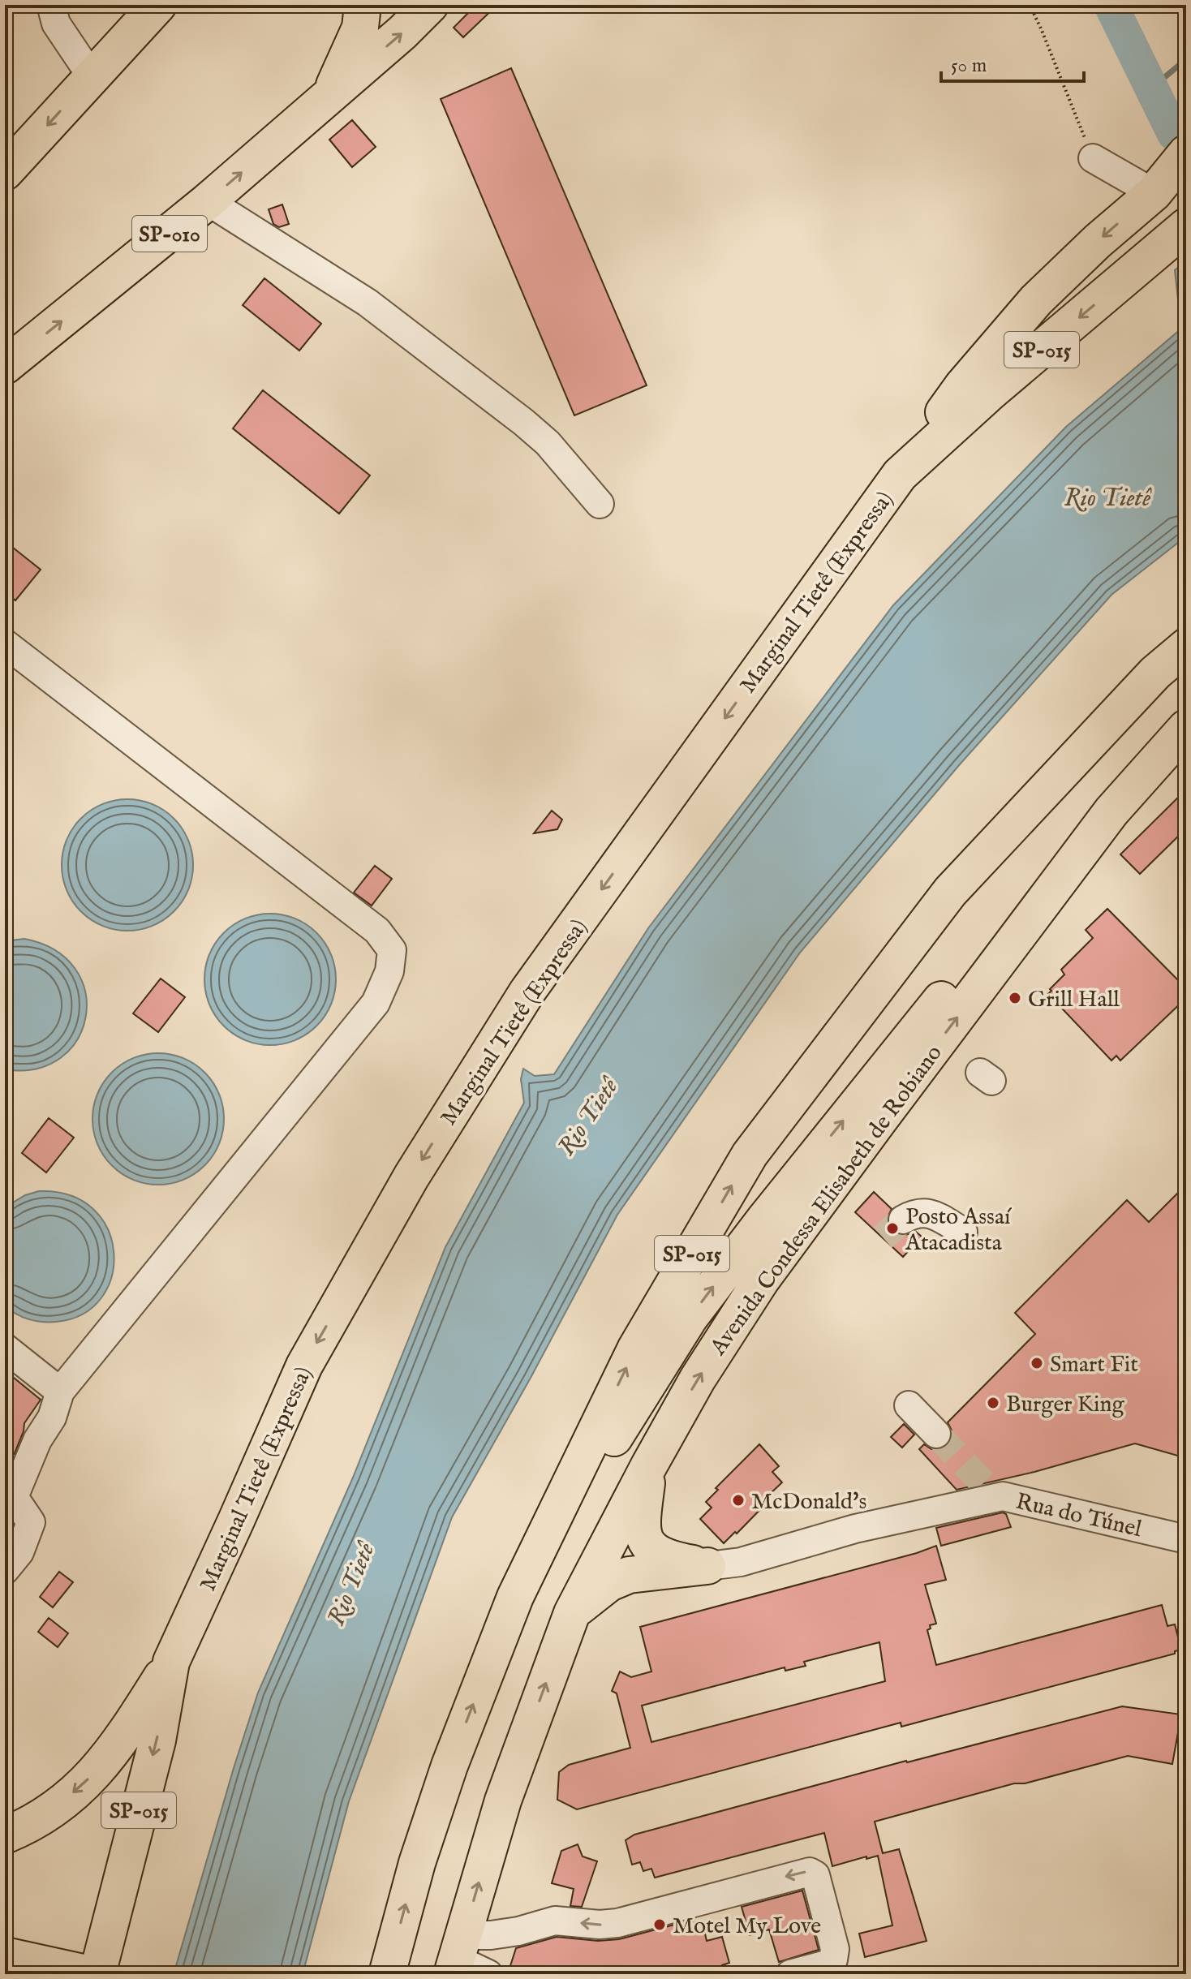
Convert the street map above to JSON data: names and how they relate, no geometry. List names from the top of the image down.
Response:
{
  "streets": {
    "main road": [
      "SP-010",
      "SP-015",
      "Marginal Tietê (Expressa)",
      "Avenida Condessa Elisabeth de Robiano"
    ],
    "street": ["Rua do Túnel"]
  },
  "water": ["Rio Tietê"],
  "places": [
    "Grill Hall",
    "Posto Assaí Atacadista",
    "Smart Fit",
    "Burger King",
    "McDonald's",
    "Motel My Love"
  ],
  "scale_bar": "50 m"
}
